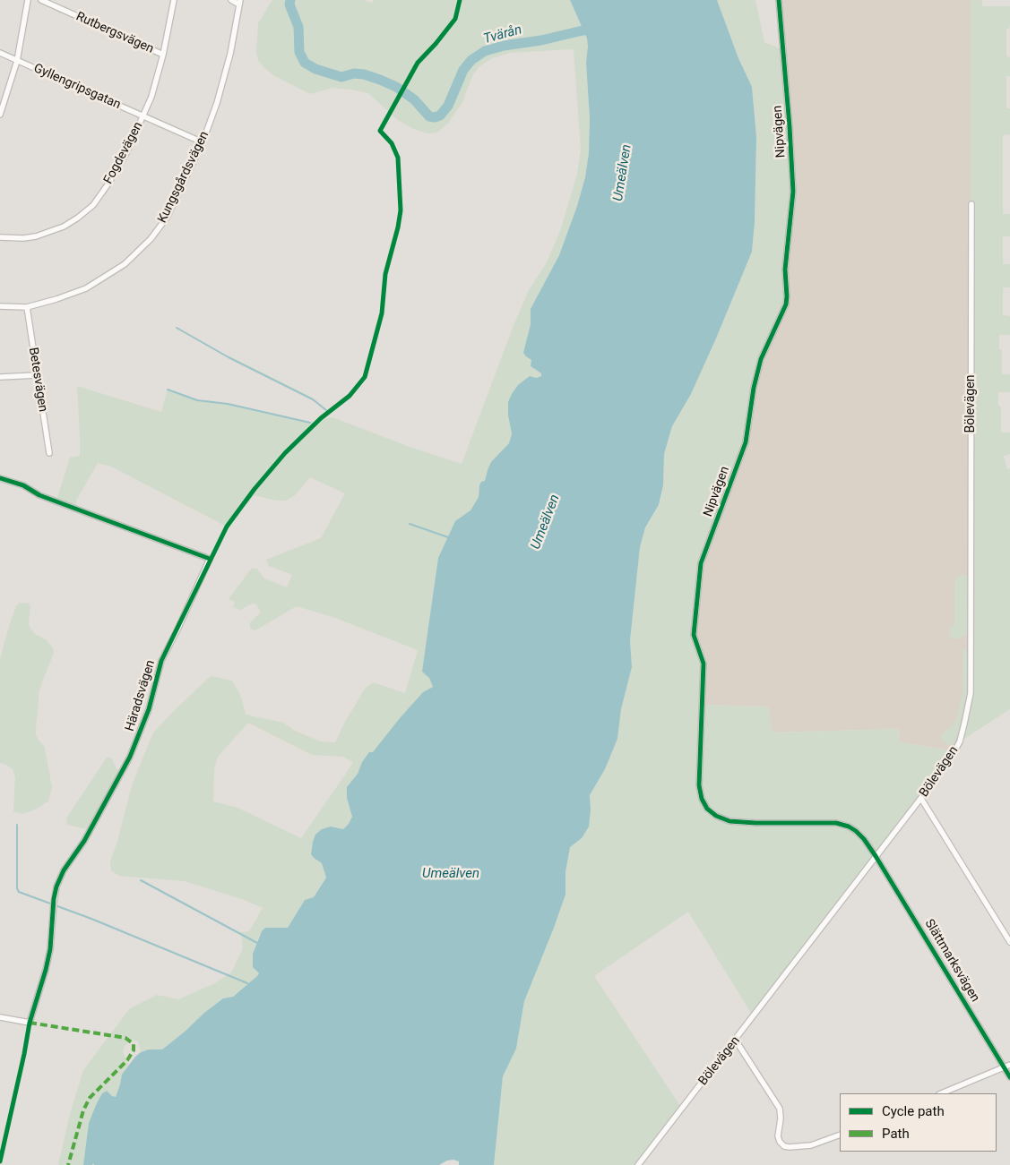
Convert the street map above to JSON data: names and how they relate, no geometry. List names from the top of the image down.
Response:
{
  "streets": {
    "street": [
      "Rutbergsvägen",
      "Gyllengripsgatan",
      "Nipvägen",
      "Fogdevägen",
      "Kungsgårdsvägen",
      "Betesvägen",
      "Bölevägen",
      "Häradsvägen",
      "Slättmarksvägen"
    ]
  },
  "crossings": [
    ["Rutbergsvägen", "Fogdevägen"],
    ["Gyllengripsgatan", "Fogdevägen"],
    ["Gyllengripsgatan", "Kungsgårdsvägen"],
    ["Nipvägen", "Bölevägen"],
    ["Nipvägen", "Slättmarksvägen"],
    ["Kungsgårdsvägen", "Betesvägen"],
    ["Bölevägen", "Slättmarksvägen"]
  ],
  "water": ["Tvärån", "Umeälven"],
  "legend": ["Cycle path", "Path"]
}
